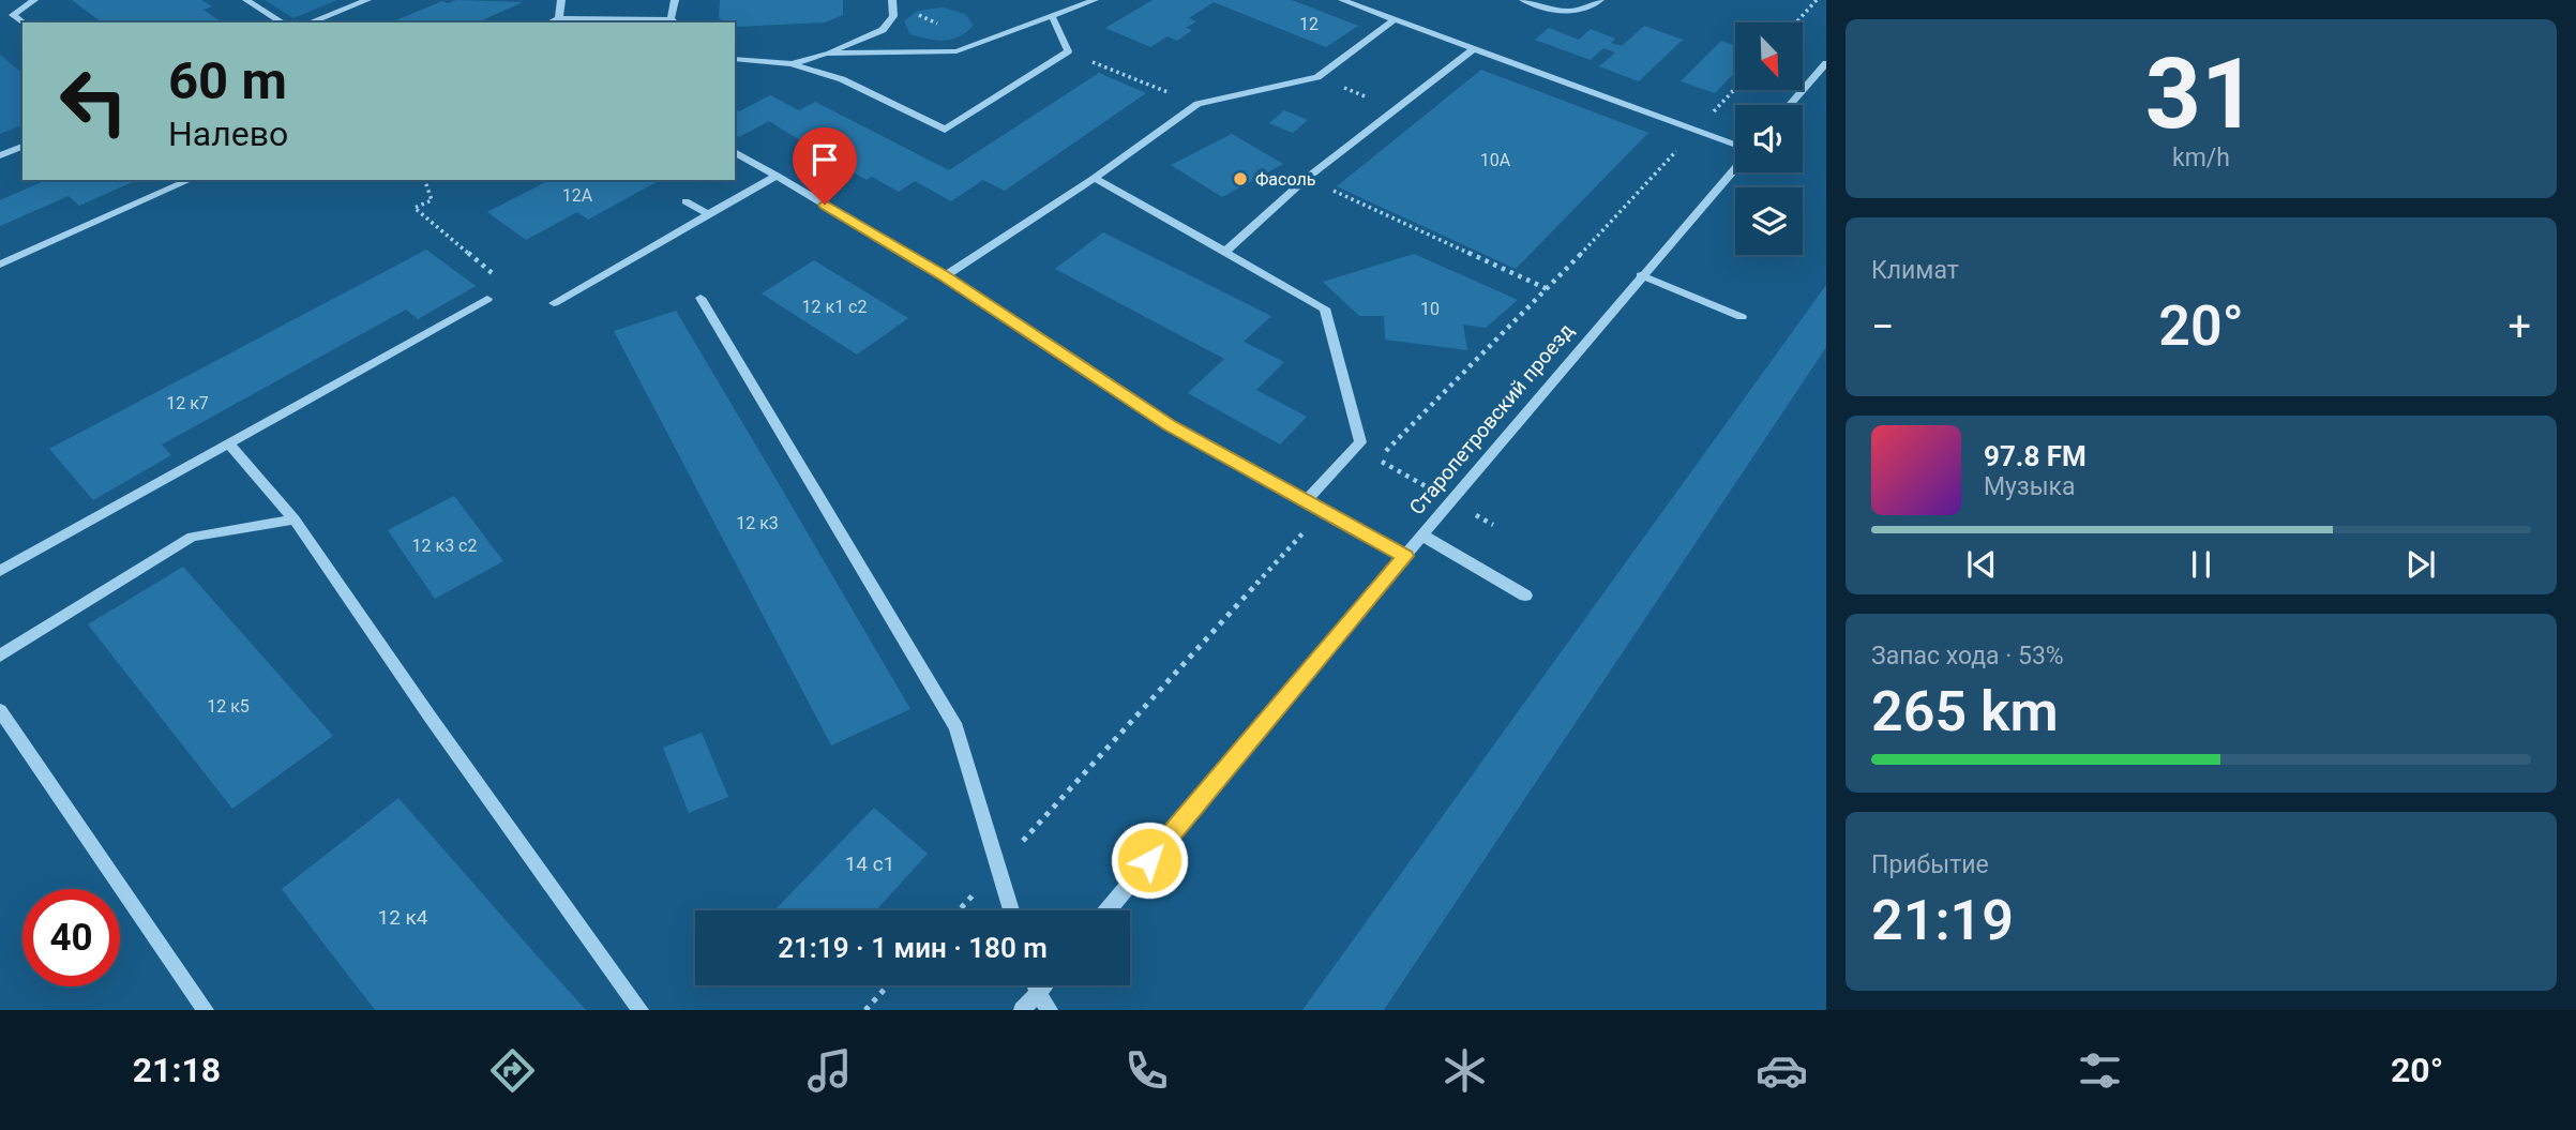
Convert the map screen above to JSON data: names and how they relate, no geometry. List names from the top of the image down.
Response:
{
  "streets": {
    "street": ["Старопетровский проезд"]
  },
  "places": ["Фасоль"],
  "house_numbers": [
    "12",
    "10А",
    "12А",
    "12 к1 с2",
    "10",
    "12 к7",
    "12 к3",
    "12 к3 с2",
    "12 к5",
    "14 с1",
    "12 к4"
  ],
  "north": "bottom right",
  "page": {
    "tile": [
      ["31", "km/h"],
      "Климат",
      ["Запас хода · 53%", "265 km"],
      ["Прибытие", "21:19"]
    ],
    "turn": ["60 m", "Налево"],
    "heat": ["−", "20°", "+"],
    "song": ["97.8 FM", "Музыка"],
    "limit": "40",
    "trip": "21:19 · 1 мин · 180 m",
    "tabs": ["21:18", "20°"]
  }
}
